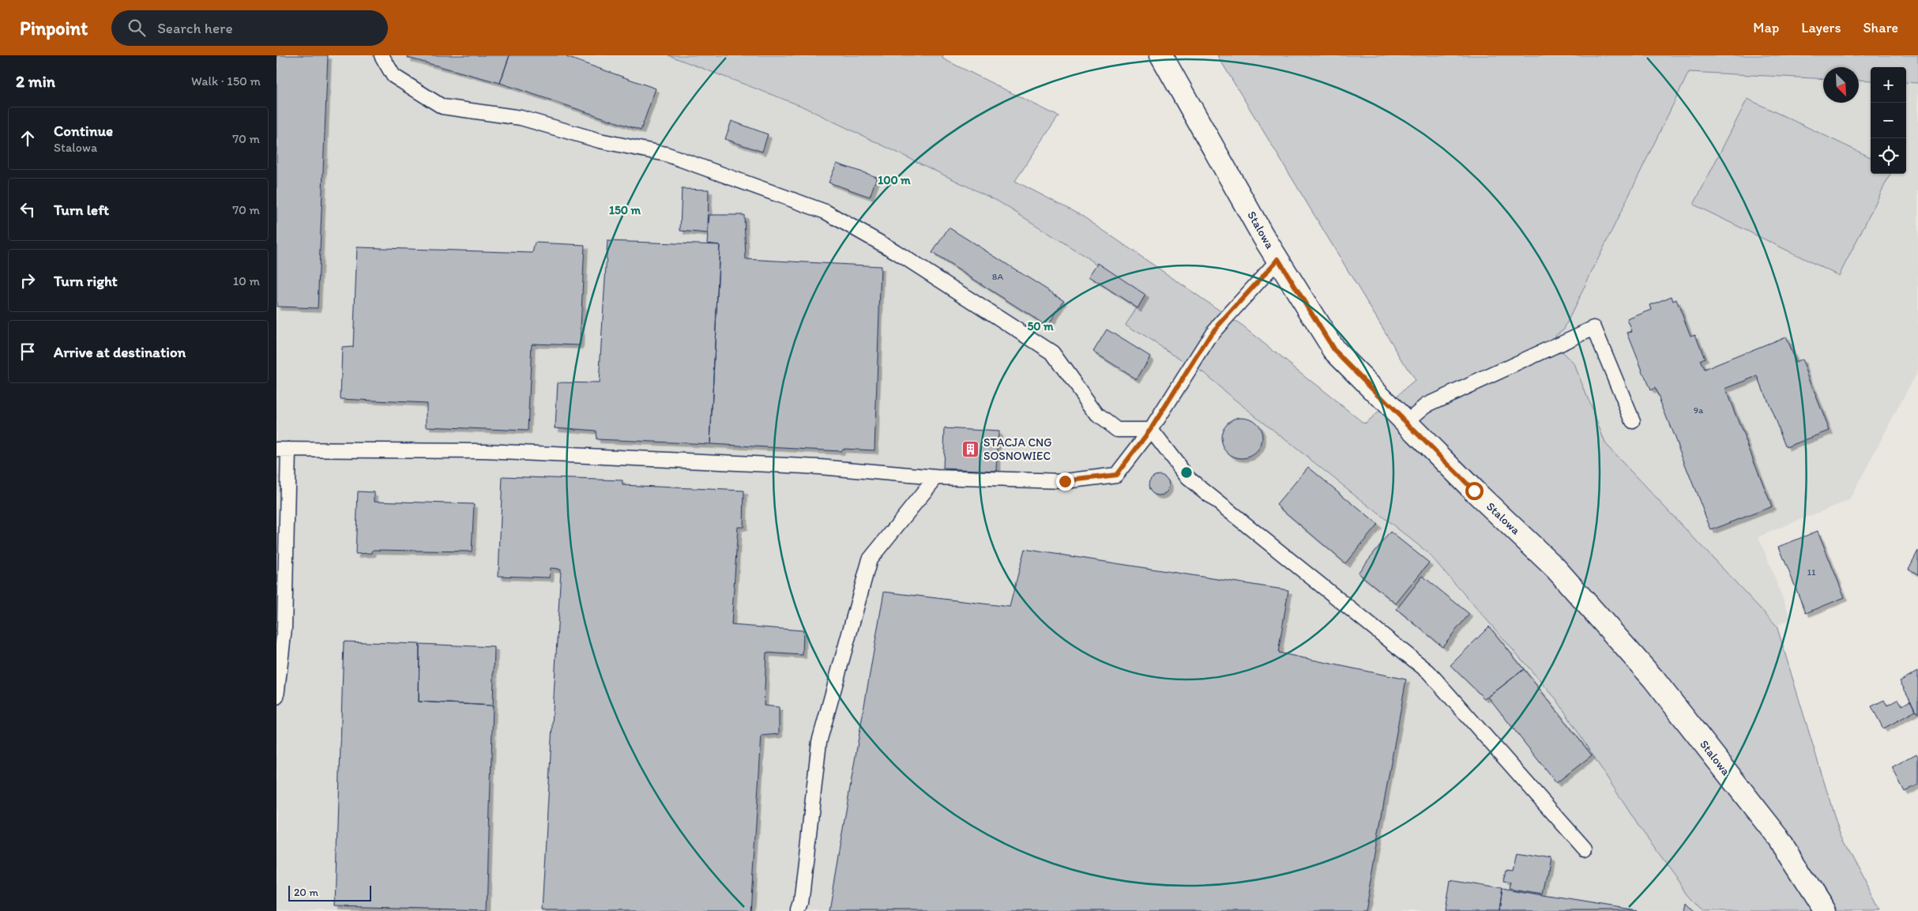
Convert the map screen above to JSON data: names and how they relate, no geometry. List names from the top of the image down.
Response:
{
  "streets": {
    "street": ["Stalowa"]
  },
  "places": {
    "building": ["STACJA CNG SOSNOWIEC"]
  },
  "house_numbers": ["8A", "9a", "11"],
  "scale_bar": "20 m",
  "north": "bottom right",
  "page": {
    "header": "Pinpoint",
    "search": "Search here",
    "nav": ["Map", "Layers", "Share"],
    "heading": ["2 min", "Walk · 150 m"],
    "map_buttons": ["+", "−"],
    "list": [
      ["Continue", "Stalowa", "70 m"],
      ["Turn left", "70 m"],
      ["Turn right", "10 m"],
      "Arrive at destination"
    ],
    "scale": "20 m"
  },
  "rings": ["100 m", "150 m", "50 m"]
}
